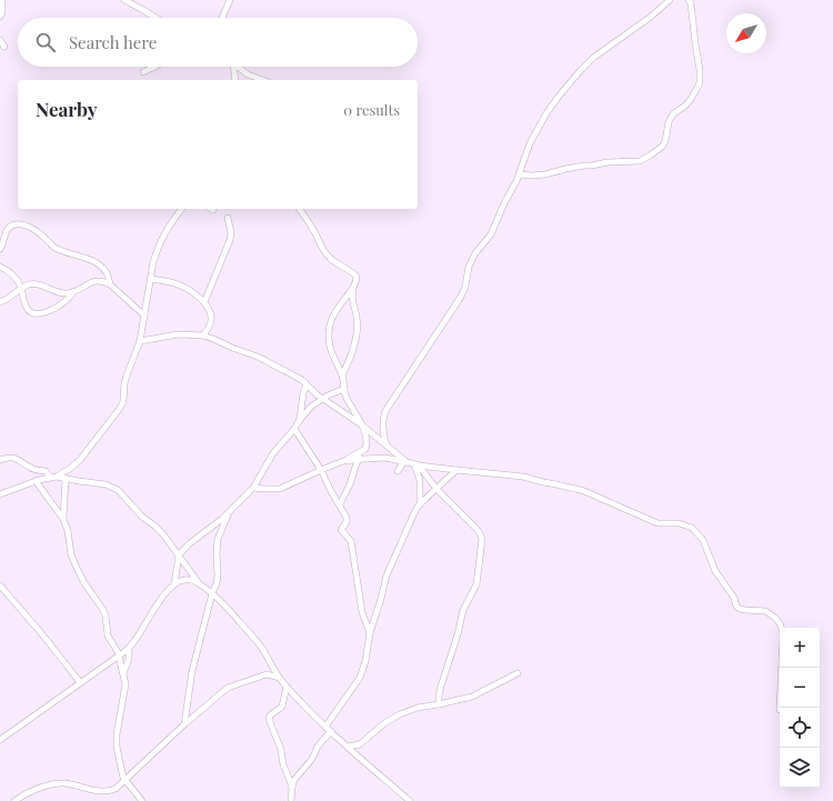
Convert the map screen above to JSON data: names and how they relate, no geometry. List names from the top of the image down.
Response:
{
  "north": "bottom left",
  "page": {
    "search": "Search here",
    "heading": ["Nearby", "0 results"],
    "map_buttons": ["+", "−"]
  }
}
